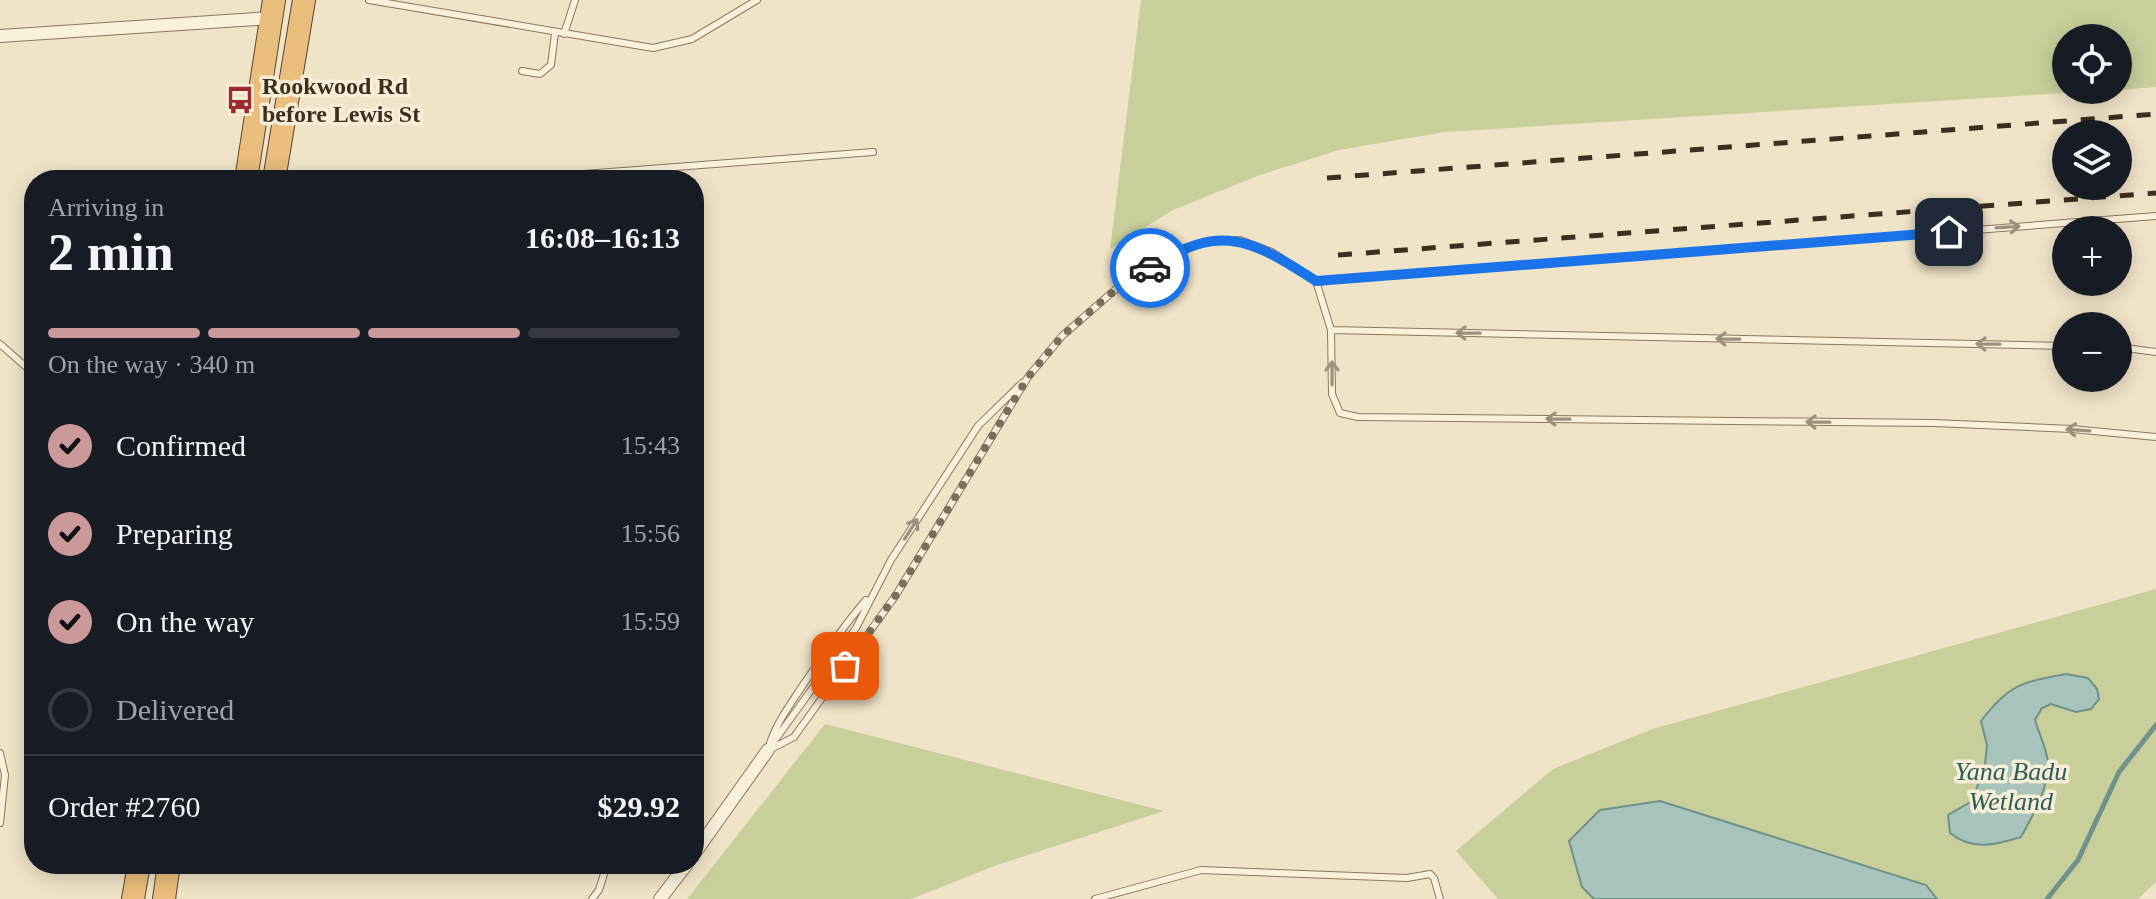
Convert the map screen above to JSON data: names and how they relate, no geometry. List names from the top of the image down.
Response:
{
  "water": ["Yana Badu Wetland"],
  "places": {
    "bus stop": ["Rookwood Rd before Lewis St"]
  },
  "page": {
    "map_buttons": ["+", "−"],
    "heading": ["2 min", "Arriving in", "16:08–16:13"],
    "panel": ["Order #2760", "$29.92"],
    "bar": "On the way · 340 m",
    "list": [
      ["Confirmed", "15:43"],
      ["Preparing", "15:56"],
      ["On the way", "15:59"],
      "Delivered"
    ]
  }
}
